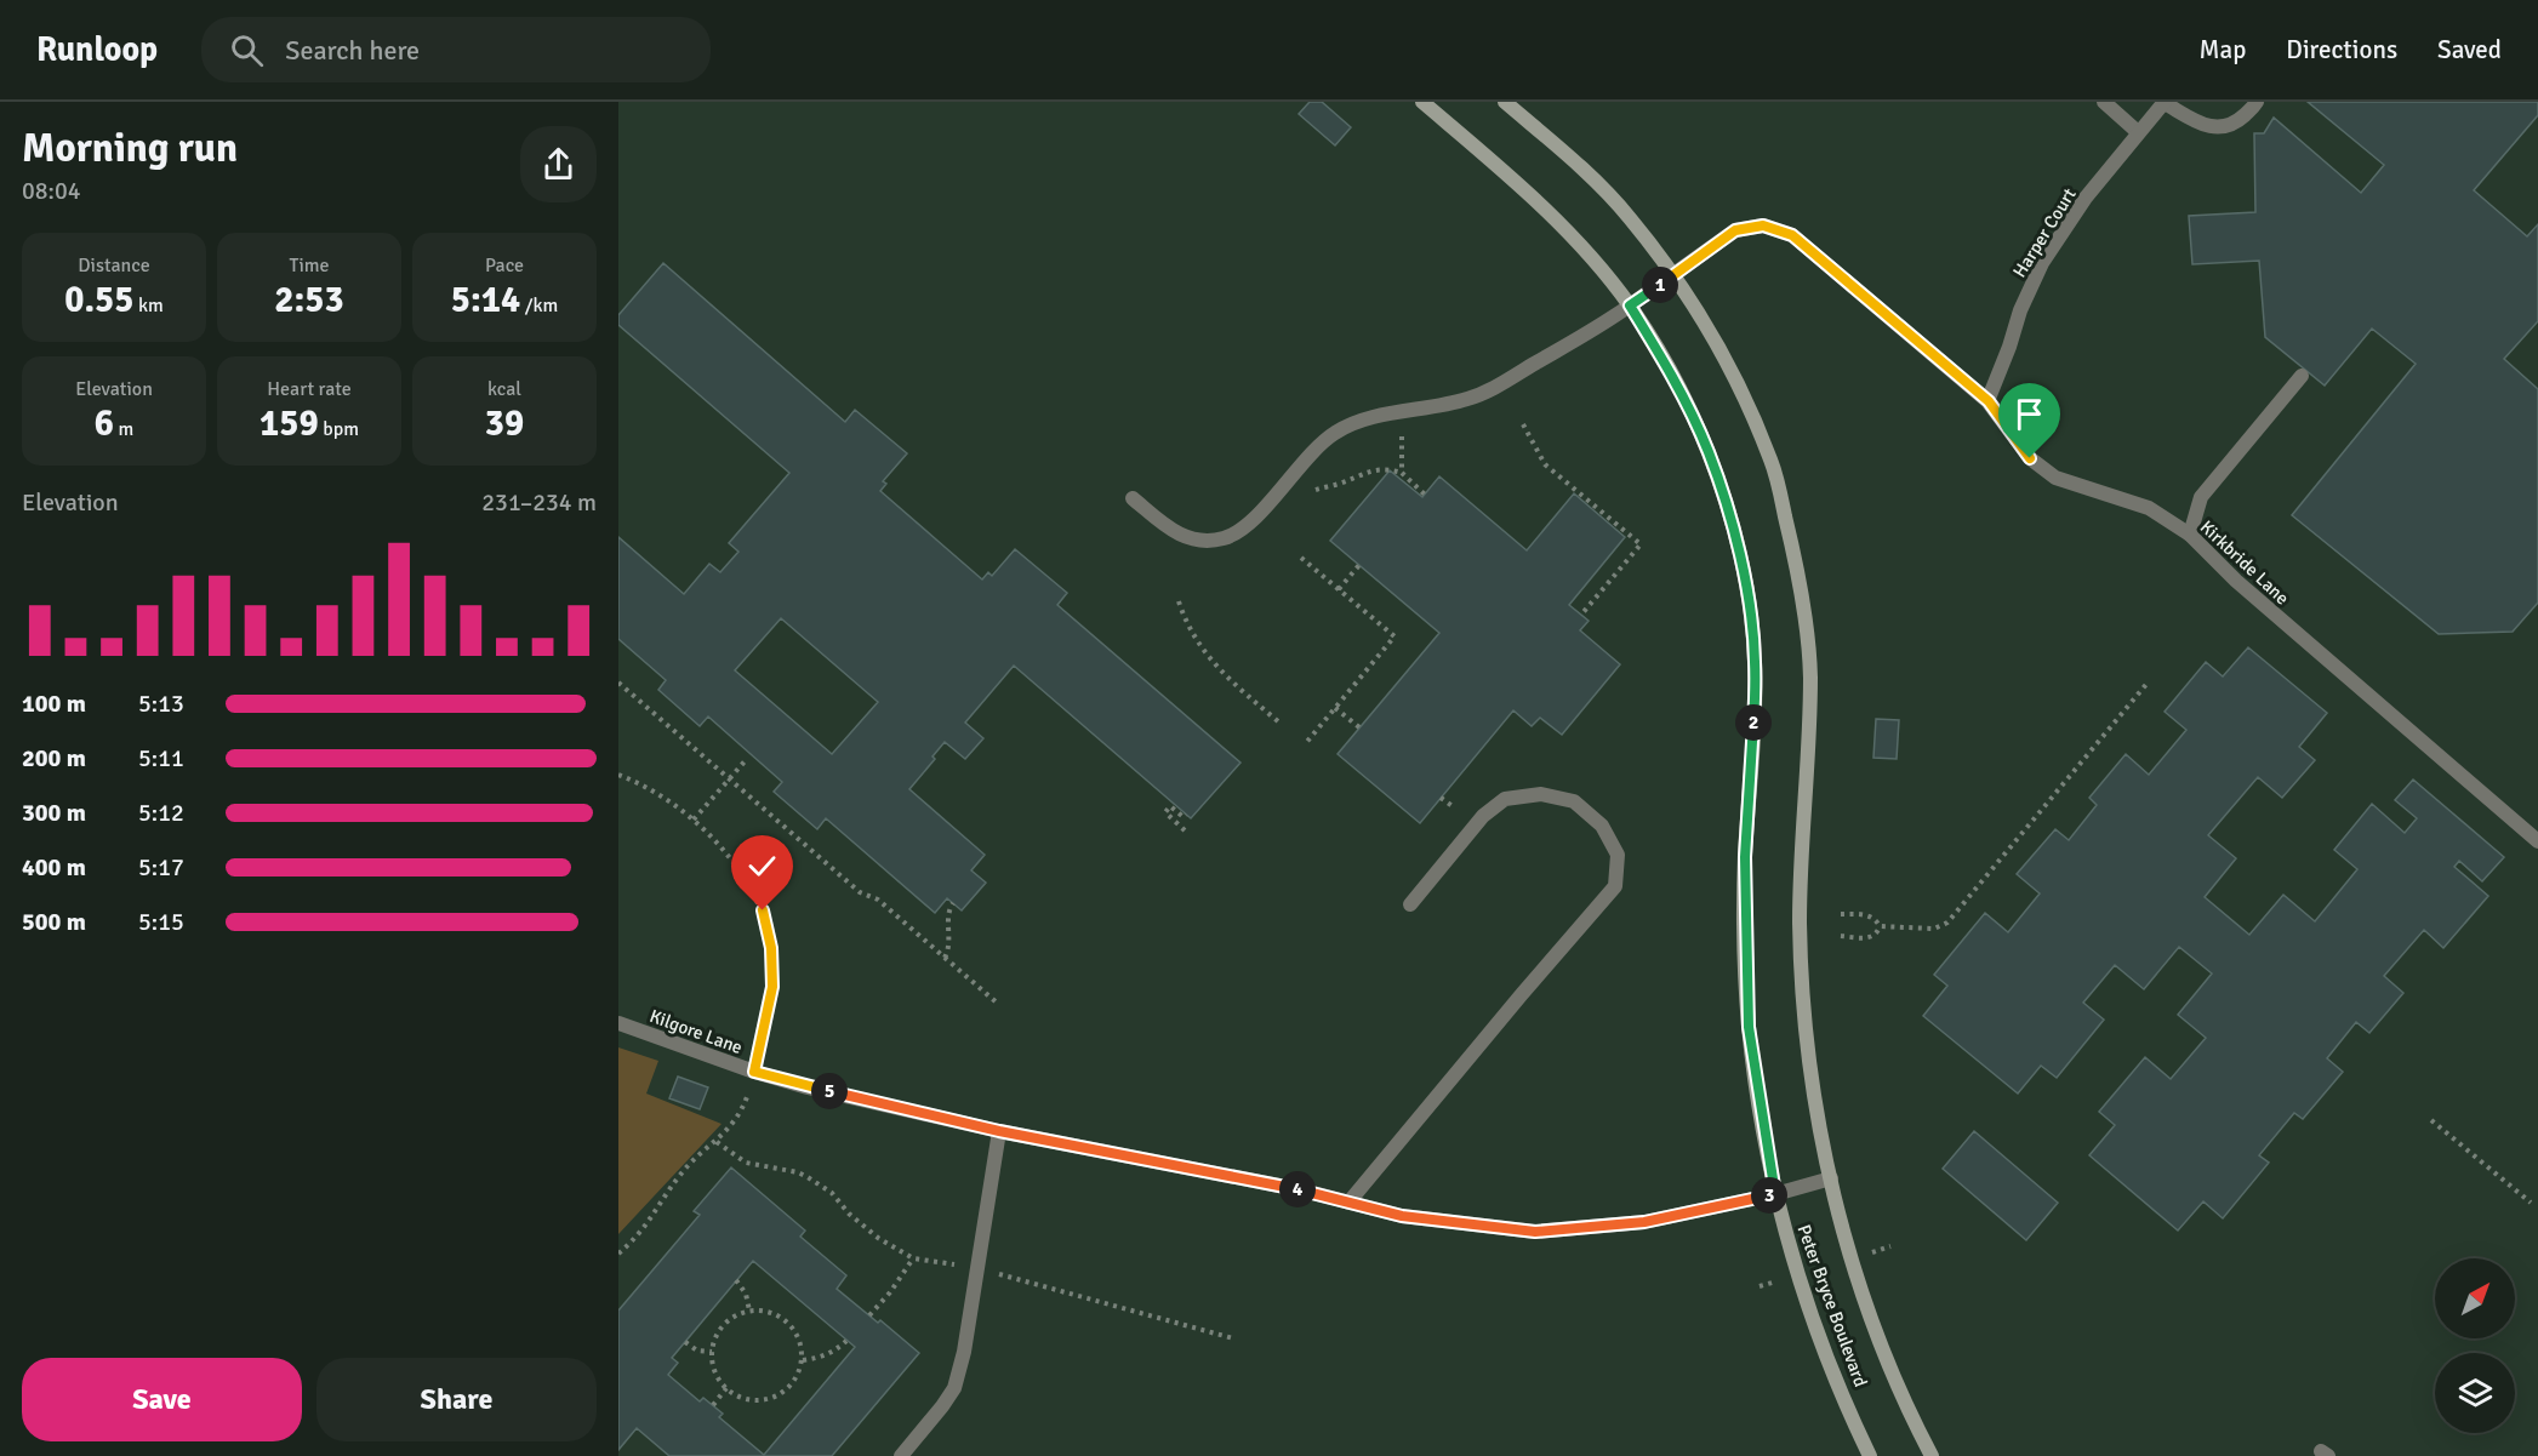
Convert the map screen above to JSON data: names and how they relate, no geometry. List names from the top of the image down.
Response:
{
  "streets": {
    "street": [
      "Harper Court",
      "Kirkbride Lane",
      "Kilgore Lane",
      "Peter Bryce Boulevard"
    ]
  },
  "crossings": [
    ["Harper Court", "Kirkbride Lane"],
    ["Kirkbride Lane", "Peter Bryce Boulevard"],
    ["Kilgore Lane", "Peter Bryce Boulevard"]
  ],
  "north": "top right",
  "page": {
    "header": "Runloop",
    "search": "Search here",
    "nav": ["Map", "Directions", "Saved"],
    "heading": ["Morning run", "08:04"],
    "stats": [
      ["Distance", "0.55 km"],
      ["Time", "2:53"],
      ["Pace", "5:14 /km"],
      ["Elevation", "6 m"],
      ["Heart rate", "159 bpm"],
      ["kcal", "39"]
    ],
    "pins": [
      "1",
      "2",
      "5",
      "4",
      "3"
    ],
    "chart": ["Elevation", "231–234 m"],
    "list": [
      {
        "name": "100 m",
        "note": "5:13"
      },
      {
        "name": "200 m",
        "note": "5:11"
      },
      {
        "name": "300 m",
        "note": "5:12"
      },
      {
        "name": "400 m",
        "note": "5:17"
      },
      {
        "name": "500 m",
        "note": "5:15"
      }
    ],
    "buttons": ["Save", "Share"]
  }
}
